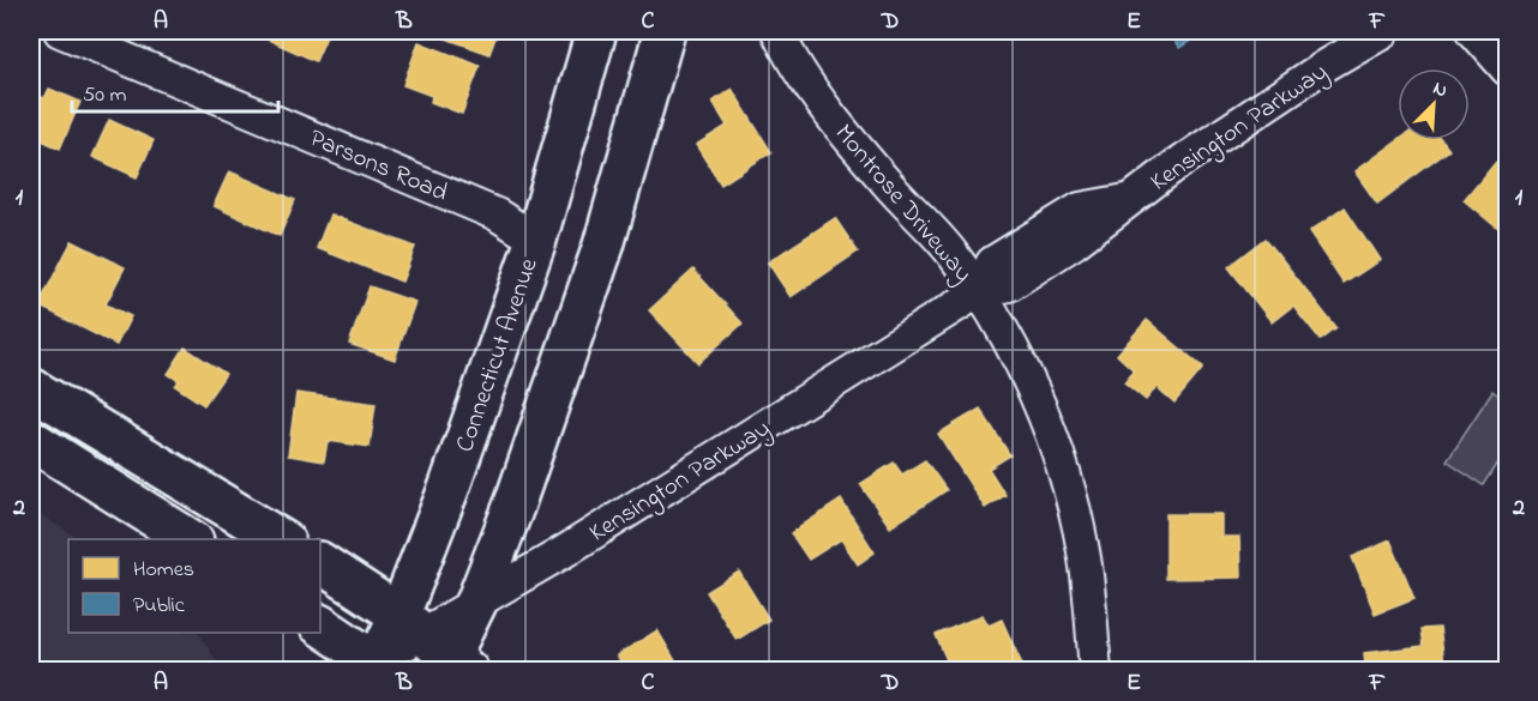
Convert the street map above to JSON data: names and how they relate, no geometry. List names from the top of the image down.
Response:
{
  "streets": {
    "main road": ["Connecticut Avenue"],
    "street": ["Kensington Parkway", "Parsons Road", "Montrose Driveway"]
  },
  "crossings": [
    ["Kensington Parkway", "Montrose Driveway"],
    ["Kensington Parkway", "Connecticut Avenue"],
    ["Parsons Road", "Connecticut Avenue"]
  ],
  "legend": ["Homes", "Public"],
  "scale_bar": "50 m",
  "north": "top right",
  "grid": {
    "columns": [
      "A",
      "B",
      "C",
      "D",
      "E",
      "F"
    ],
    "rows": ["1", "2"]
  }
}
